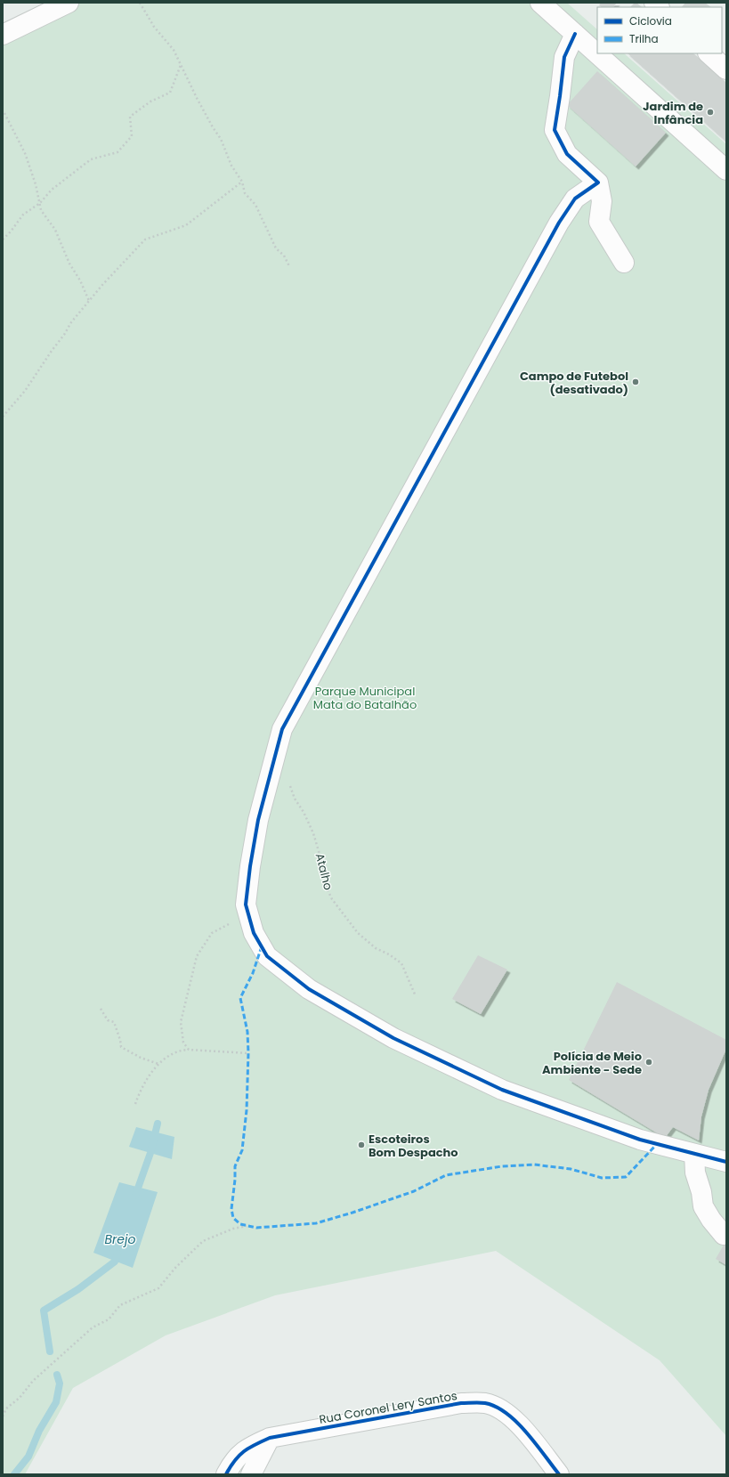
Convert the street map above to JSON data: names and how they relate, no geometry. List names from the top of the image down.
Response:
{
  "streets": {
    "street": ["Rua Coronel Lery Santos"],
    "path": ["Atalho"]
  },
  "water": ["Brejo"],
  "parks": ["Parque Municipal Mata do Batalhão"],
  "places": [
    "Jardim de Infância",
    "Campo de Futebol (desativado)",
    "Polícia de Meio Ambiente - Sede",
    "Escoteiros Bom Despacho"
  ],
  "legend": ["Ciclovia", "Trilha"]
}
